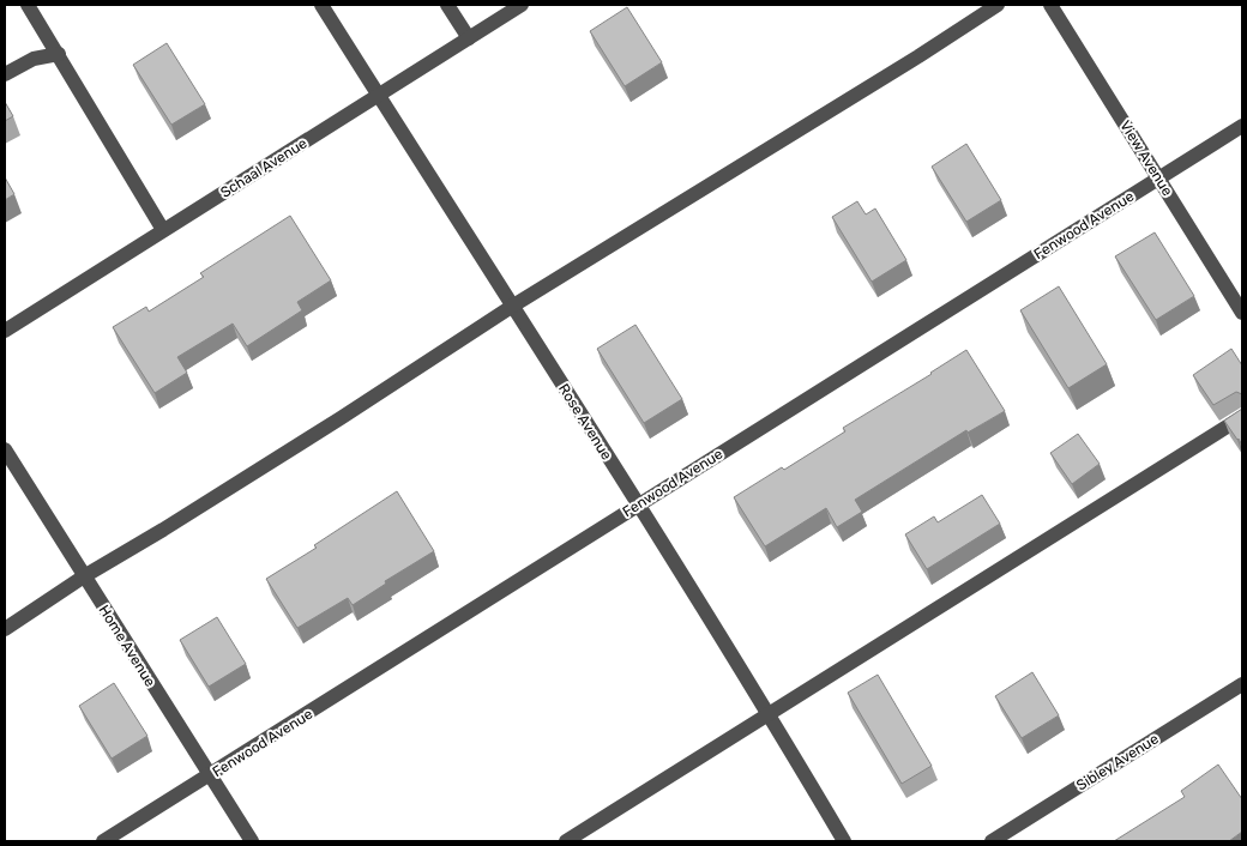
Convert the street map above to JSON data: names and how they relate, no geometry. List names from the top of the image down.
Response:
{
  "streets": {
    "street": [
      "View Avenue",
      "Schaal Avenue",
      "Fenwood Avenue",
      "Rose Avenue",
      "Home Avenue",
      "Sibley Avenue"
    ]
  },
  "crossings": [
    ["View Avenue", "Fenwood Avenue"],
    ["Schaal Avenue", "Rose Avenue"],
    ["Fenwood Avenue", "Rose Avenue"],
    ["Fenwood Avenue", "Home Avenue"]
  ]
}
